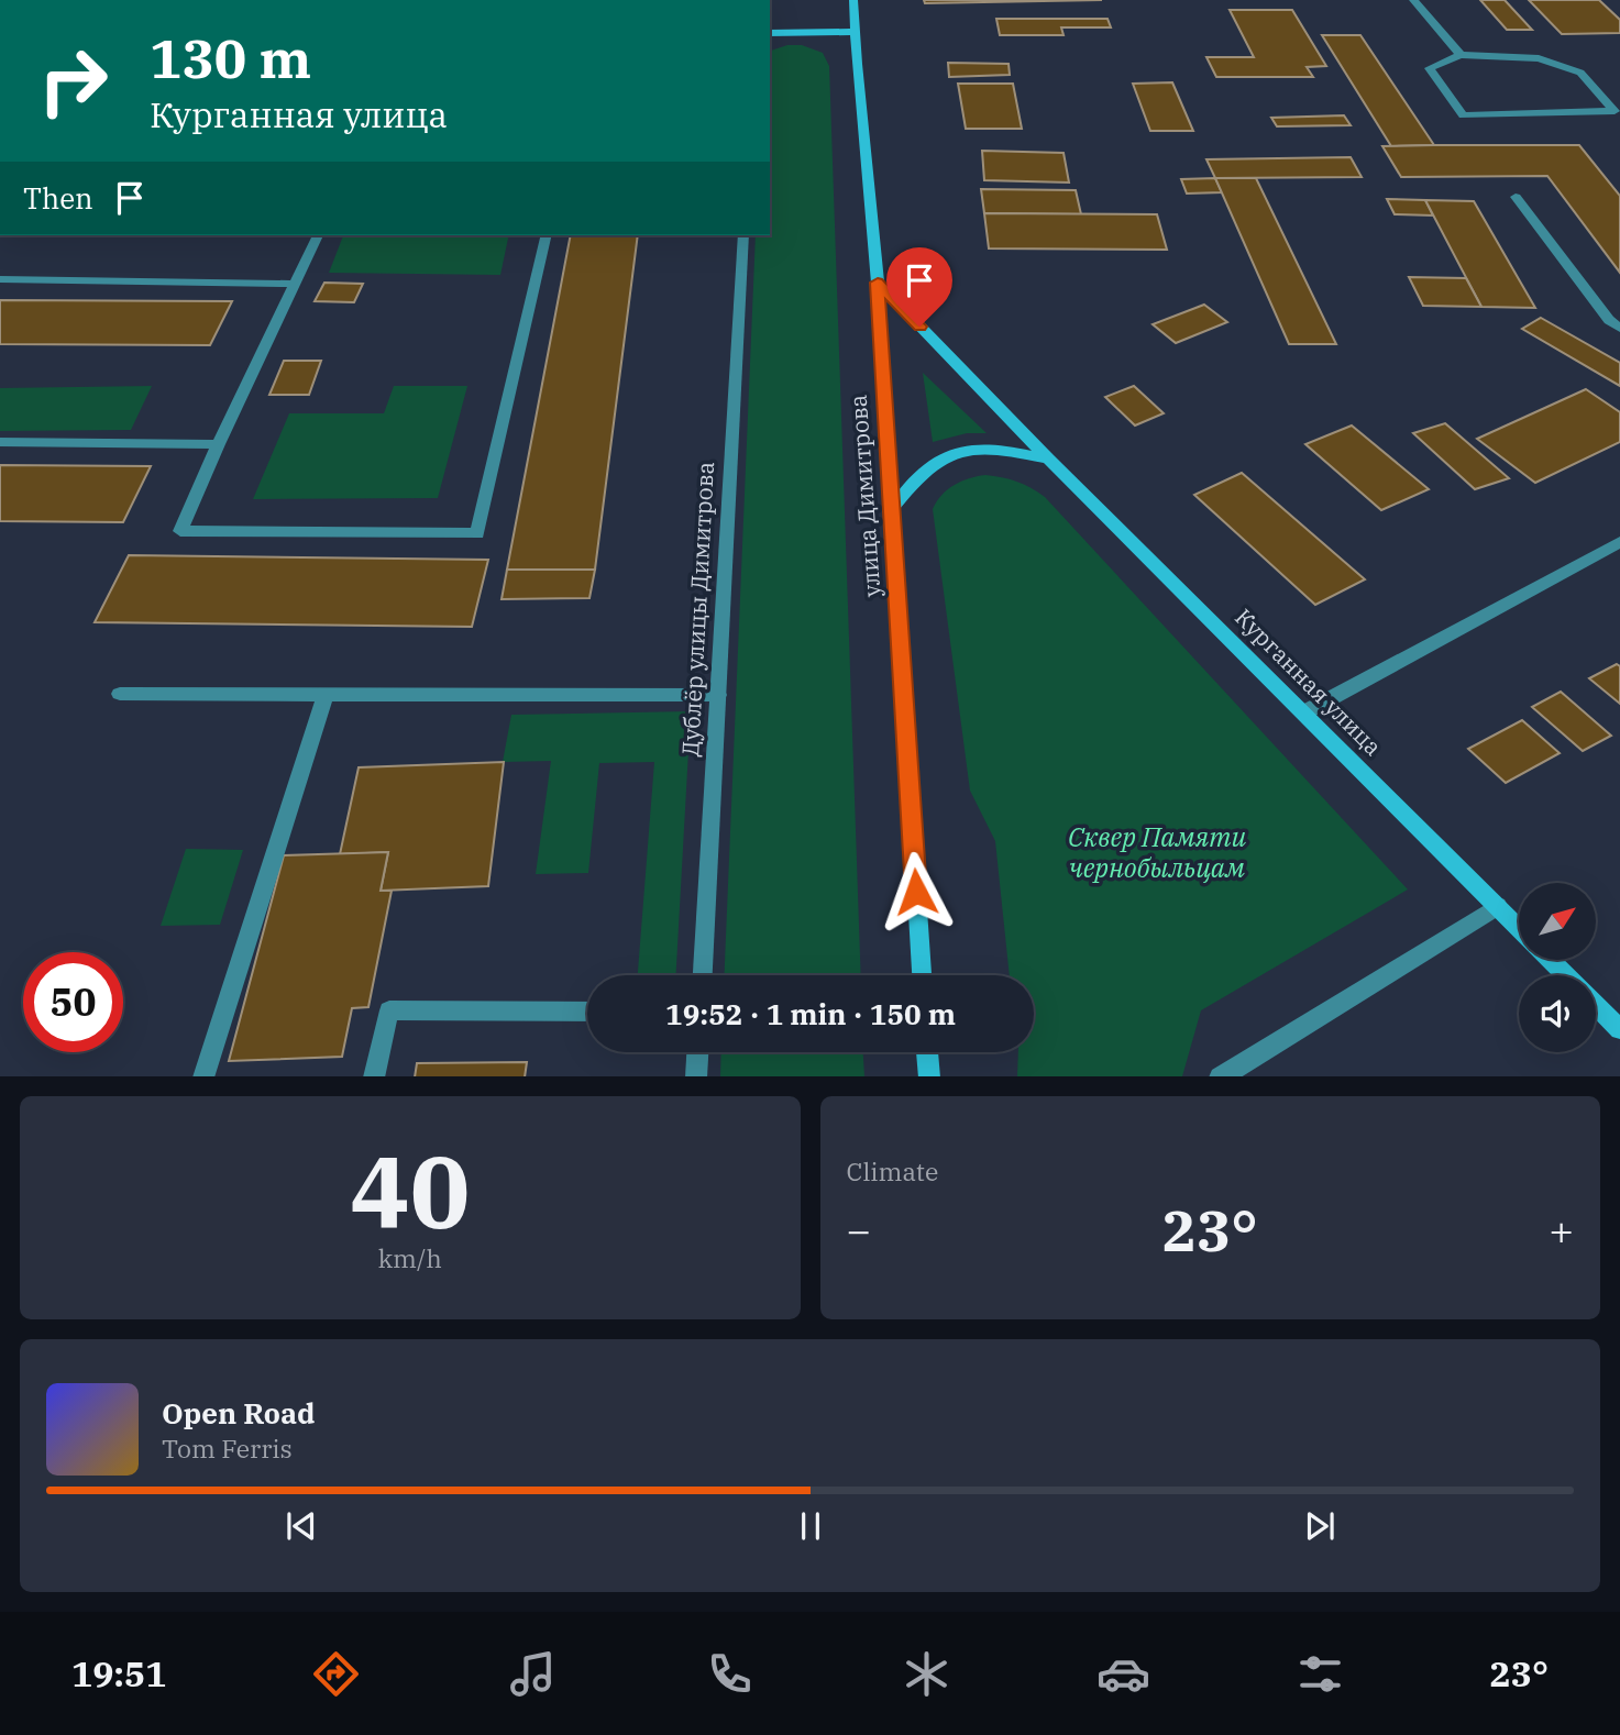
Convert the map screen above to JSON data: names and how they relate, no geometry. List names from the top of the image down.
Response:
{
  "streets": {
    "main road": ["улица Димитрова", "Курганная улица"],
    "street": ["Дублёр улицы Димитрова"]
  },
  "crossings": [
    ["улица Димитрова", "Курганная улица"]
  ],
  "parks": ["Сквер Памяти чернобыльцам"],
  "north": "top right",
  "page": {
    "turn": ["130 m", "Курганная улица"],
    "then": "Then",
    "limit": "50",
    "trip": "19:52 · 1 min · 150 m",
    "tile": [
      ["40", "km/h"],
      "Climate"
    ],
    "heat": ["−", "23°", "+"],
    "song": ["Open Road", "Tom Ferris"],
    "tabs": ["19:51", "23°"]
  }
}
